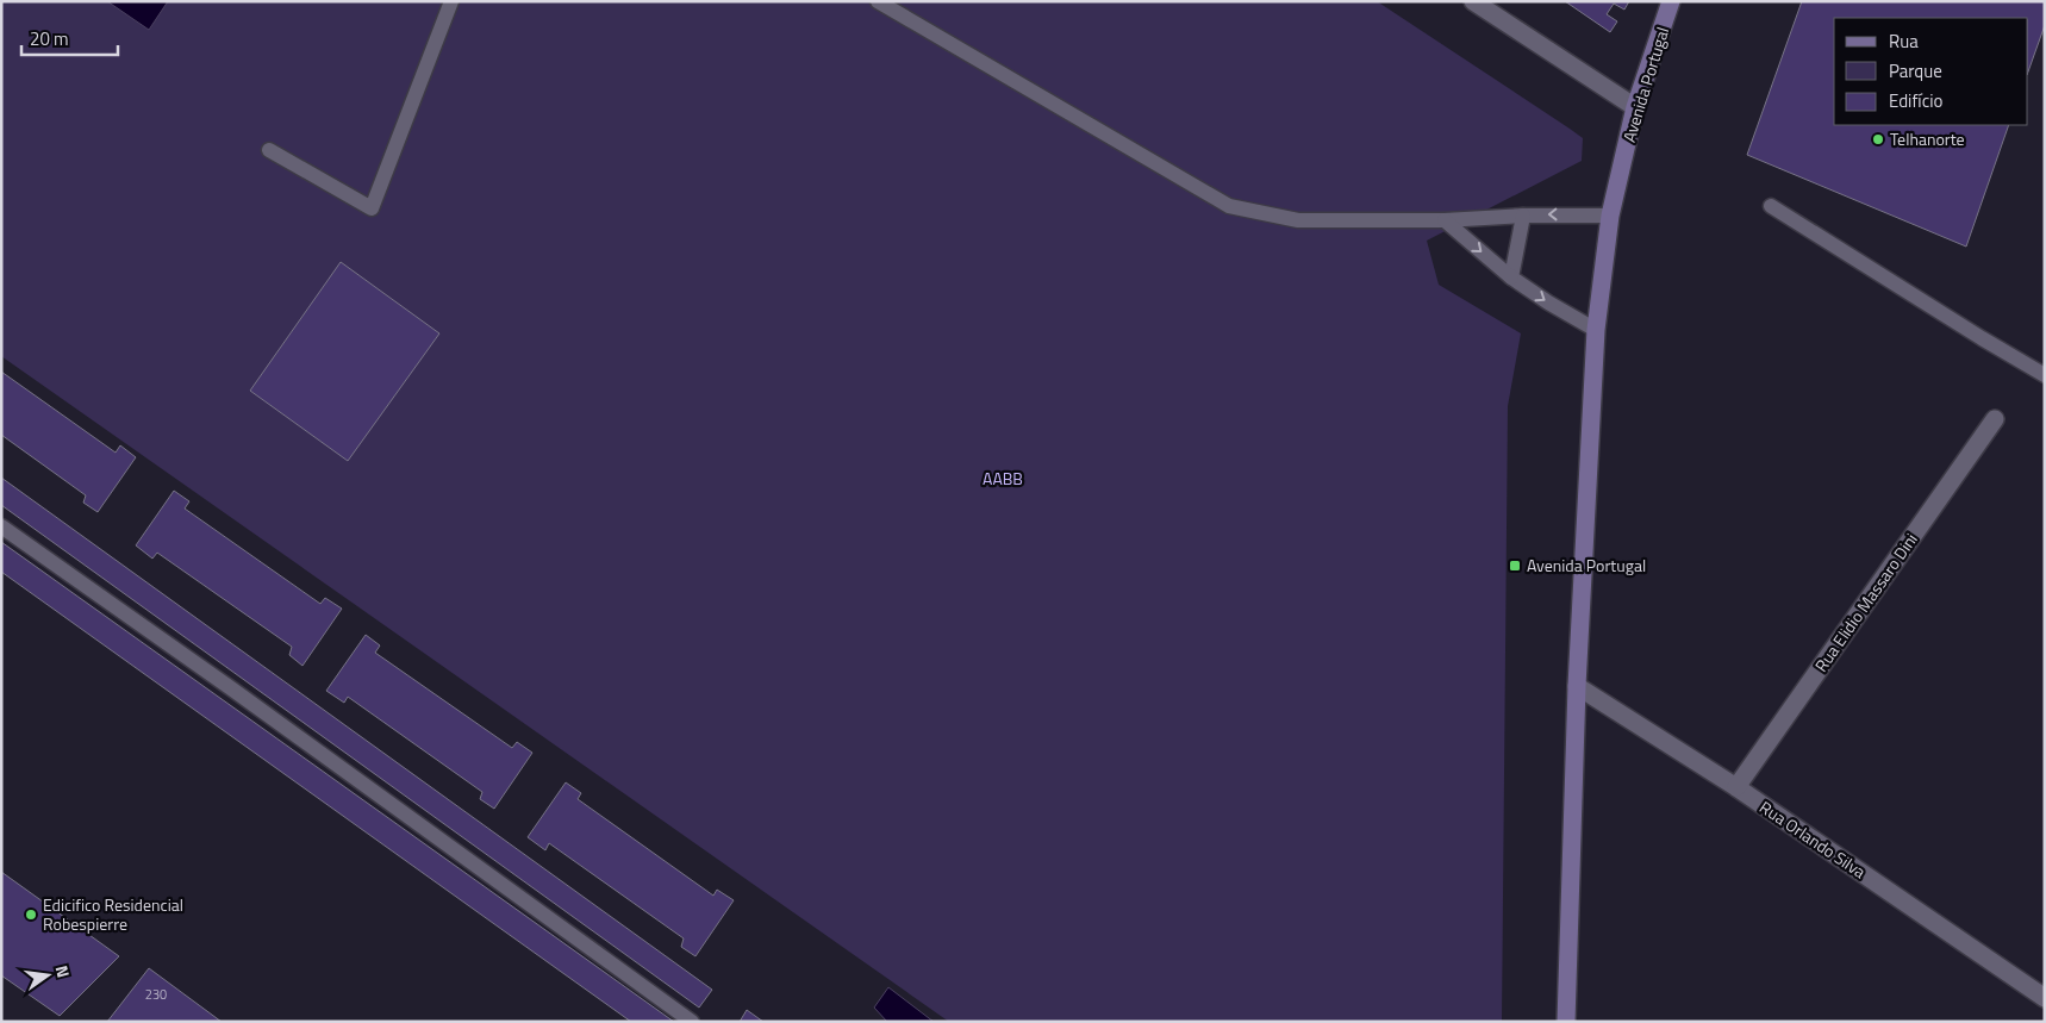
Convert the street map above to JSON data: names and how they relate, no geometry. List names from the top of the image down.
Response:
{
  "streets": {
    "street": ["Avenida Portugal", "Rua Elidio Massaro Dini", "Rua Orlando Silva"]
  },
  "crossings": [
    ["Avenida Portugal", "Rua Orlando Silva"],
    ["Rua Elidio Massaro Dini", "Rua Orlando Silva"]
  ],
  "parks": ["AABB"],
  "places": {
    "other": ["Telhanorte", "Edicifico Residencial Robespierre"],
    "transit": ["Avenida Portugal"]
  },
  "house_numbers": ["230"],
  "legend": ["Rua", "Parque", "Edifício"],
  "scale_bar": "20 m",
  "north": "right"
}
